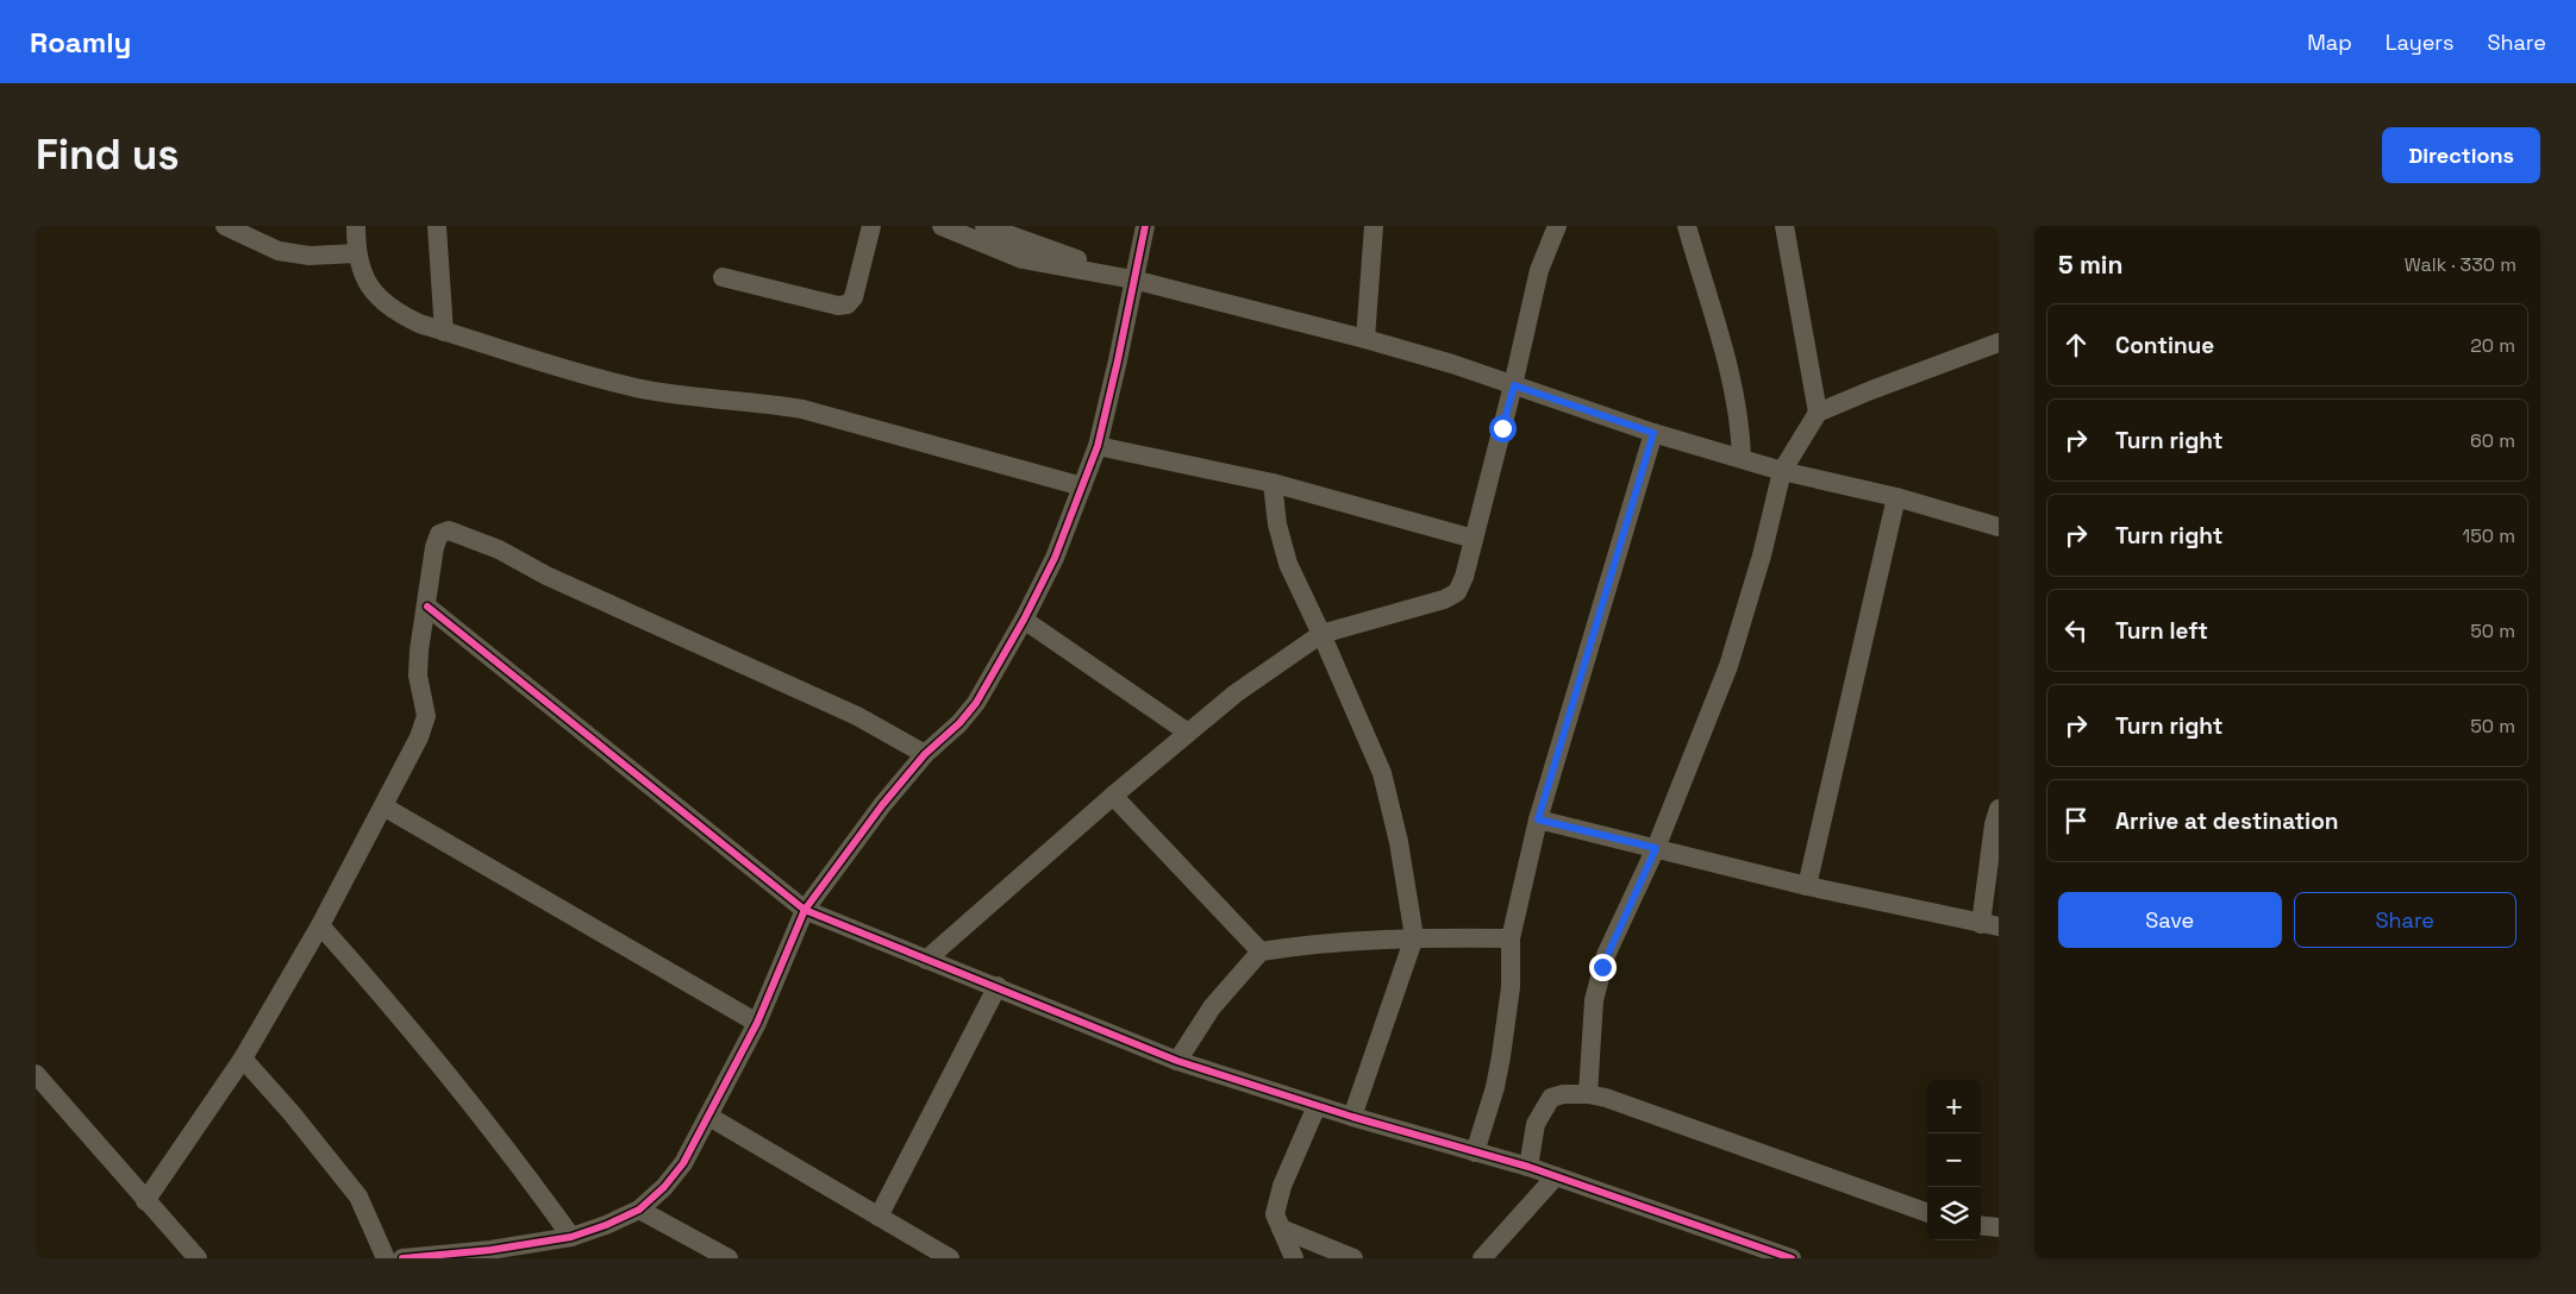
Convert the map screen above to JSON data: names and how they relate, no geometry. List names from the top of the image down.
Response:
{
  "page": {
    "header": "Roamly",
    "nav": ["Map", "Layers", "Share"],
    "buttons": [
      "Directions",
      ["Save", "Share"]
    ],
    "title": "Find us",
    "heading": ["5 min", "Walk · 330 m"],
    "list": [
      ["Continue", "20 m"],
      ["Turn right", "60 m"],
      ["Turn right", "150 m"],
      ["Turn left", "50 m"],
      ["Turn right", "50 m"],
      "Arrive at destination"
    ],
    "map_buttons": ["+", "−"]
  }
}
